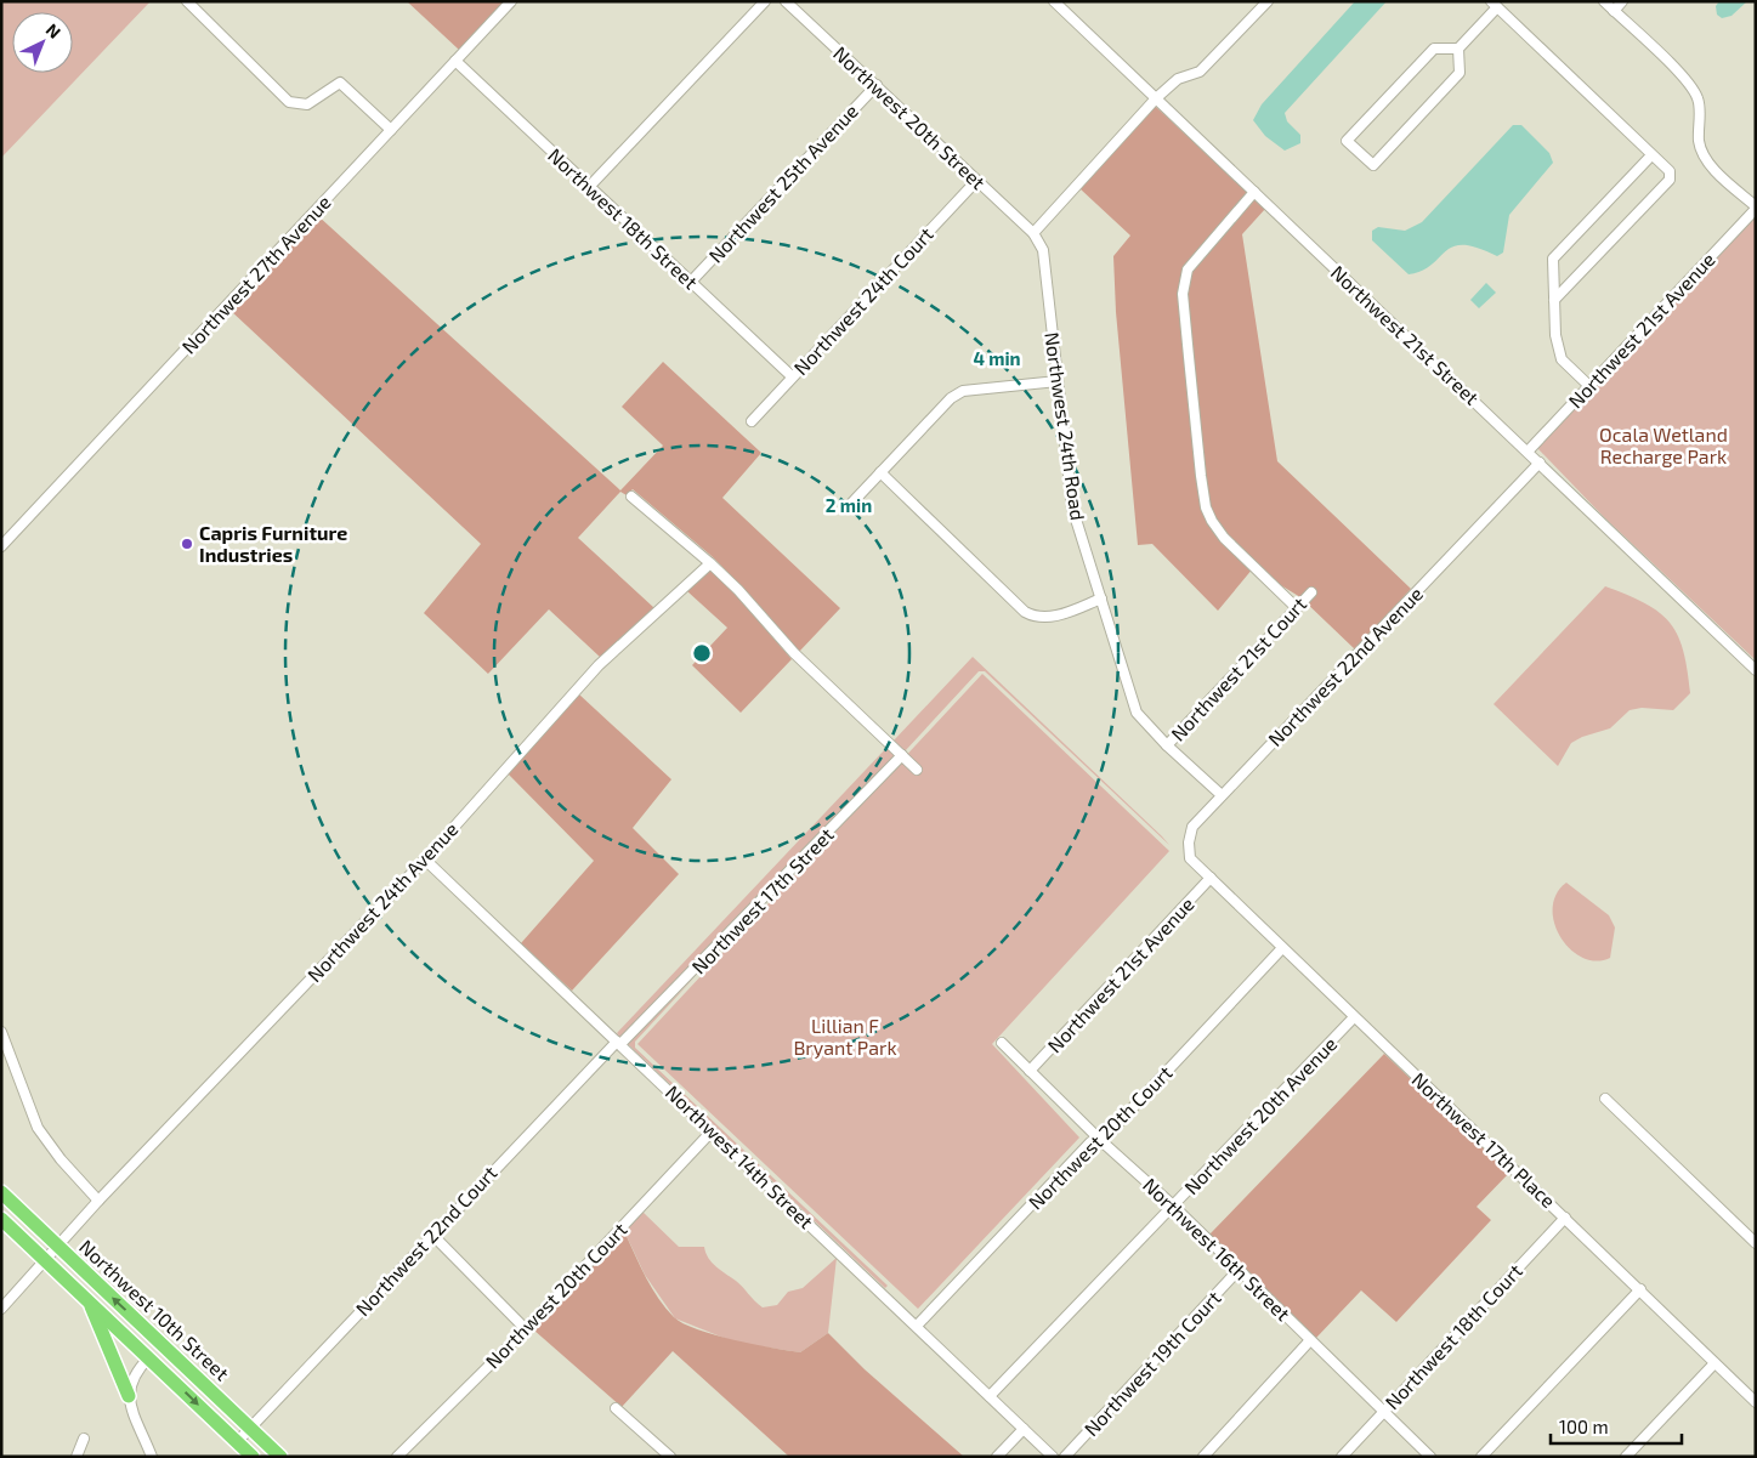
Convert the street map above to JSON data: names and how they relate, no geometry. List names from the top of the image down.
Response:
{
  "streets": {
    "highway": ["Northwest 10th Street"],
    "street": [
      "Northwest 20th Street",
      "Northwest 25th Avenue",
      "Northwest 18th Street",
      "Northwest 27th Avenue",
      "Northwest 24th Court",
      "Northwest 21st Avenue",
      "Northwest 21st Street",
      "Northwest 24th Road",
      "Northwest 22nd Avenue",
      "Northwest 21st Court",
      "Northwest 17th Street",
      "Northwest 24th Avenue",
      "Northwest 20th Avenue",
      "Northwest 20th Court",
      "Northwest 17th Place",
      "Northwest 14th Street",
      "Northwest 22nd Court",
      "Northwest 16th Street",
      "Northwest 18th Court",
      "Northwest 19th Court"
    ]
  },
  "crossings": [
    ["Northwest 20th Street", "Northwest 25th Avenue"],
    ["Northwest 20th Street", "Northwest 24th Court"],
    ["Northwest 20th Street", "Northwest 24th Road"],
    ["Northwest 25th Avenue", "Northwest 18th Street"],
    ["Northwest 18th Street", "Northwest 27th Avenue"],
    ["Northwest 18th Street", "Northwest 24th Court"],
    ["Northwest 21st Avenue", "Northwest 21st Street"],
    ["Northwest 21st Avenue", "Northwest 22nd Avenue"],
    ["Northwest 21st Avenue", "Northwest 17th Place"],
    ["Northwest 21st Avenue", "Northwest 16th Street"],
    ["Northwest 21st Street", "Northwest 22nd Avenue"],
    ["Northwest 24th Road", "Northwest 22nd Avenue"],
    ["Northwest 24th Road", "Northwest 21st Court"],
    ["Northwest 22nd Avenue", "Northwest 17th Place"],
    ["Northwest 17th Street", "Northwest 14th Street"],
    ["Northwest 17th Street", "Northwest 22nd Court"],
    ["Northwest 24th Avenue", "Northwest 14th Street"],
    ["Northwest 24th Avenue", "Northwest 10th Street"],
    ["Northwest 20th Avenue", "Northwest 17th Place"],
    ["Northwest 20th Avenue", "Northwest 14th Street"],
    ["Northwest 20th Avenue", "Northwest 16th Street"],
    ["Northwest 20th Court", "Northwest 17th Place"],
    ["Northwest 20th Court", "Northwest 14th Street"],
    ["Northwest 20th Court", "Northwest 16th Street"],
    ["Northwest 17th Place", "Northwest 18th Court"],
    ["Northwest 14th Street", "Northwest 22nd Court"],
    ["Northwest 22nd Court", "Northwest 10th Street"],
    ["Northwest 16th Street", "Northwest 18th Court"],
    ["Northwest 16th Street", "Northwest 19th Court"]
  ],
  "parks": ["Ocala Wetland Recharge Park", "Lillian F Bryant Park"],
  "places": ["Capris Furniture Industries"],
  "scale_bar": "100 m",
  "north": "top right",
  "rings": ["4 min", "2 min"]
}
